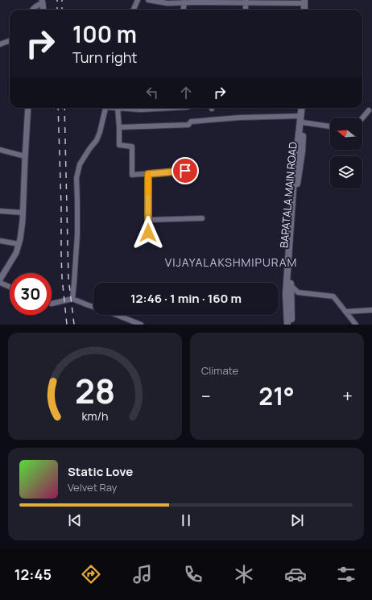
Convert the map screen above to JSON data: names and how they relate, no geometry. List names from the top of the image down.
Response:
{
  "streets": {
    "main road": ["BAPATALA MAIN ROAD"]
  },
  "districts": ["VIJAYALAKSHMIPURAM"],
  "north": "left",
  "page": {
    "turn": ["100 m", "Turn right"],
    "limit": "30",
    "trip": "12:46 · 1 min · 160 m",
    "tile": "Climate",
    "heat": ["−", "21°", "+"],
    "song": ["Static Love", "Velvet Ray"],
    "tabs": "12:45",
    "gauge": ["28", "km/h"]
  }
}
